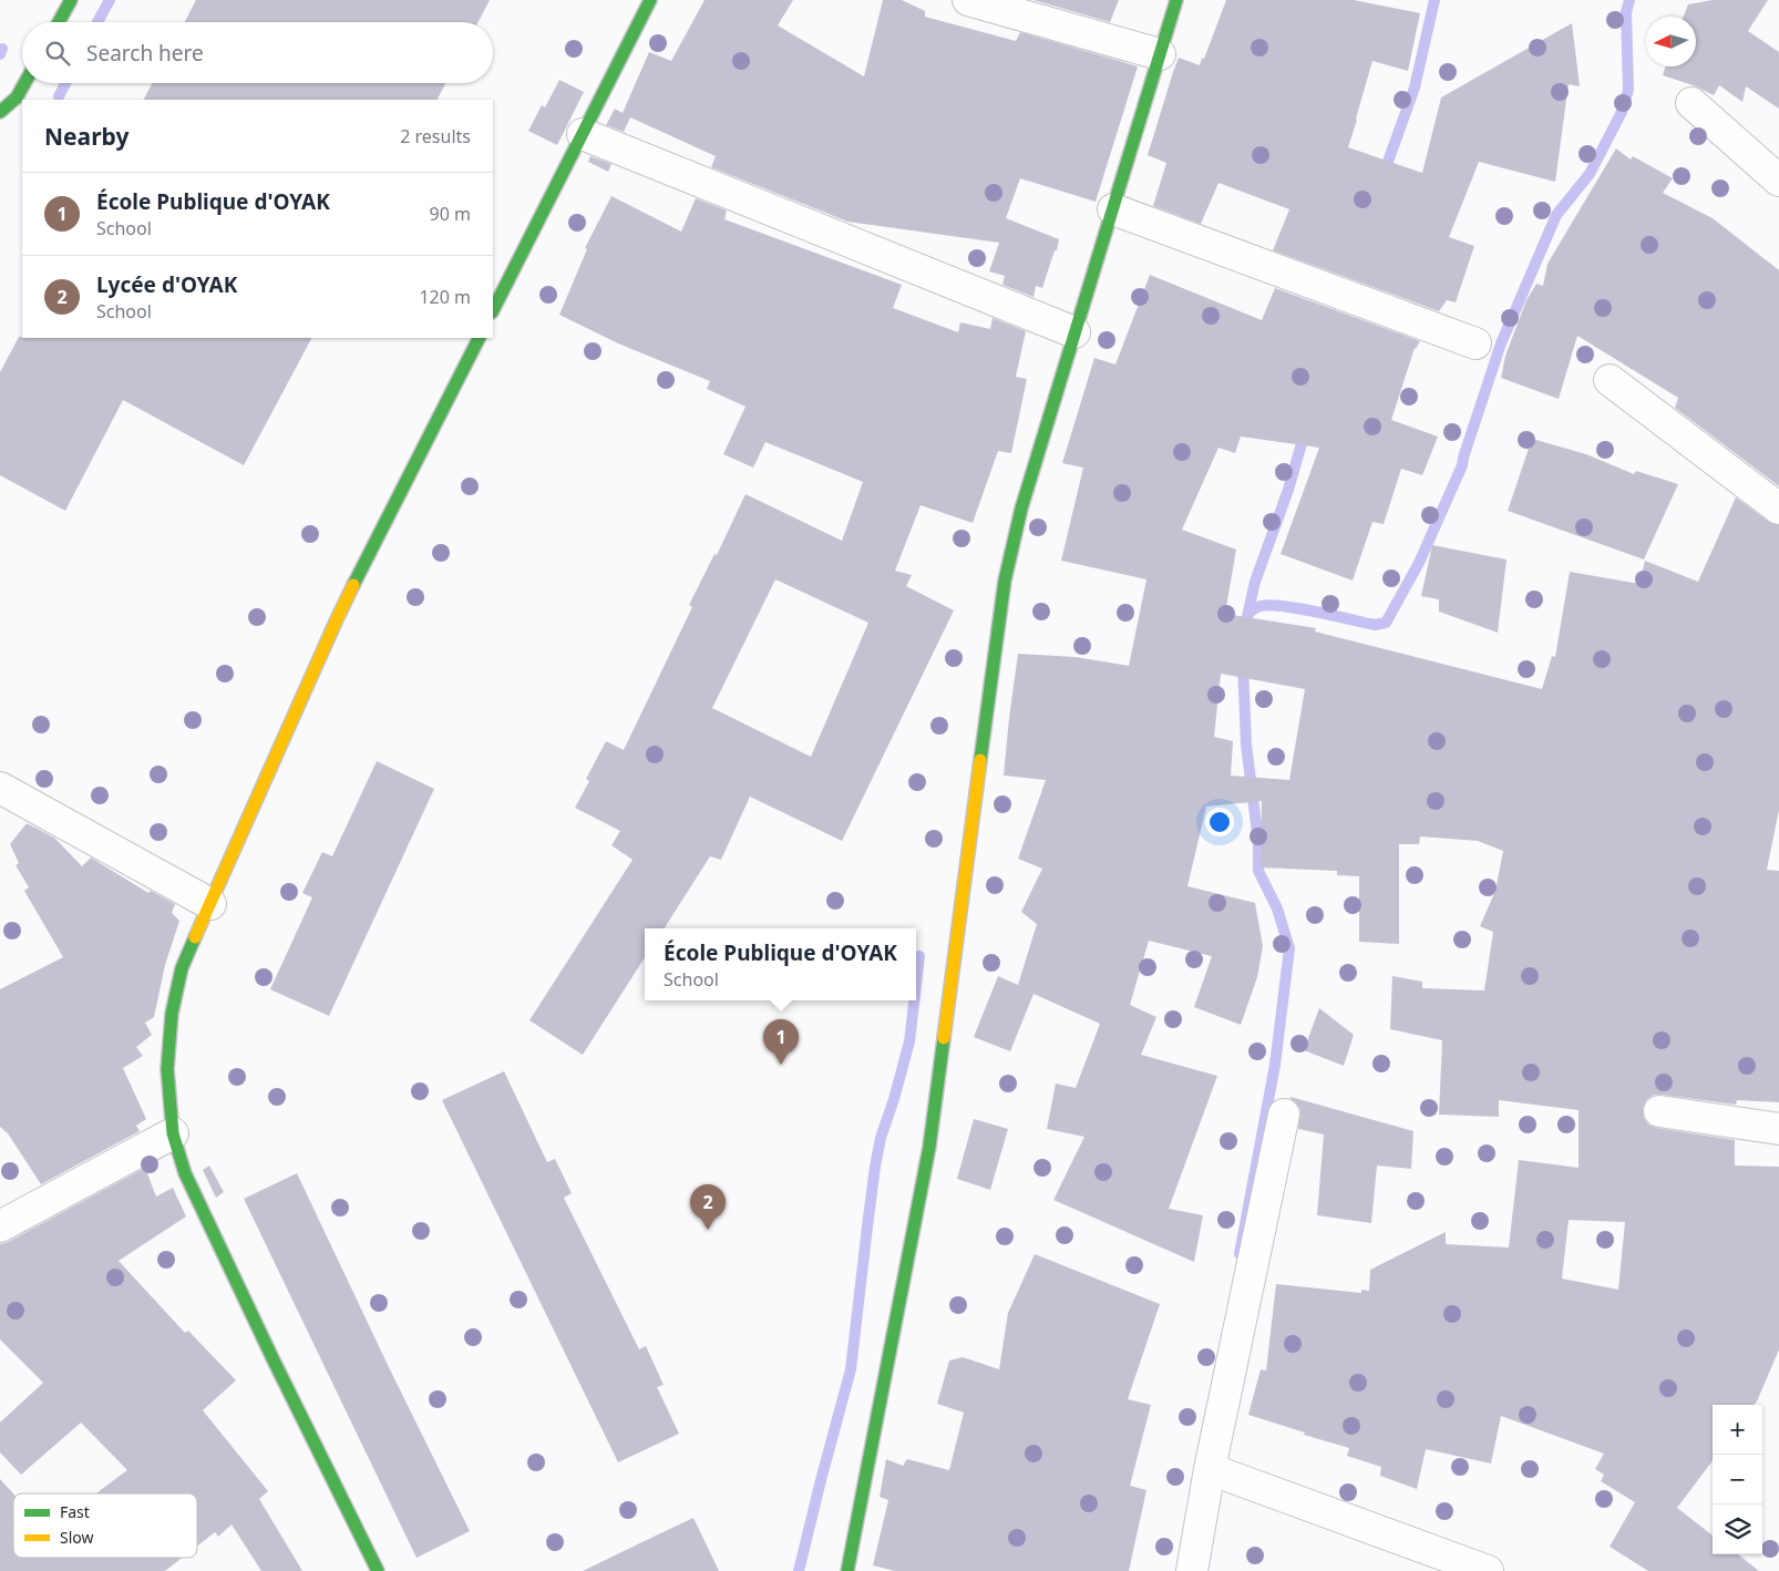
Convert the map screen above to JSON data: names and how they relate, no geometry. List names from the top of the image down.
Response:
{
  "legend": ["Fast", "Slow"],
  "north": "left",
  "page": {
    "search": "Search here",
    "heading": ["Nearby", "2 results"],
    "list": [
      {
        "mark": "1",
        "name": "École Publique d'OYAK",
        "note": "School",
        "value": "90 m"
      },
      {
        "mark": "2",
        "name": "Lycée d'OYAK",
        "note": "School",
        "value": "120 m"
      }
    ],
    "popup": ["École Publique d'OYAK", "School"],
    "pins": ["1", "2"],
    "map_buttons": ["+", "−"]
  }
}
